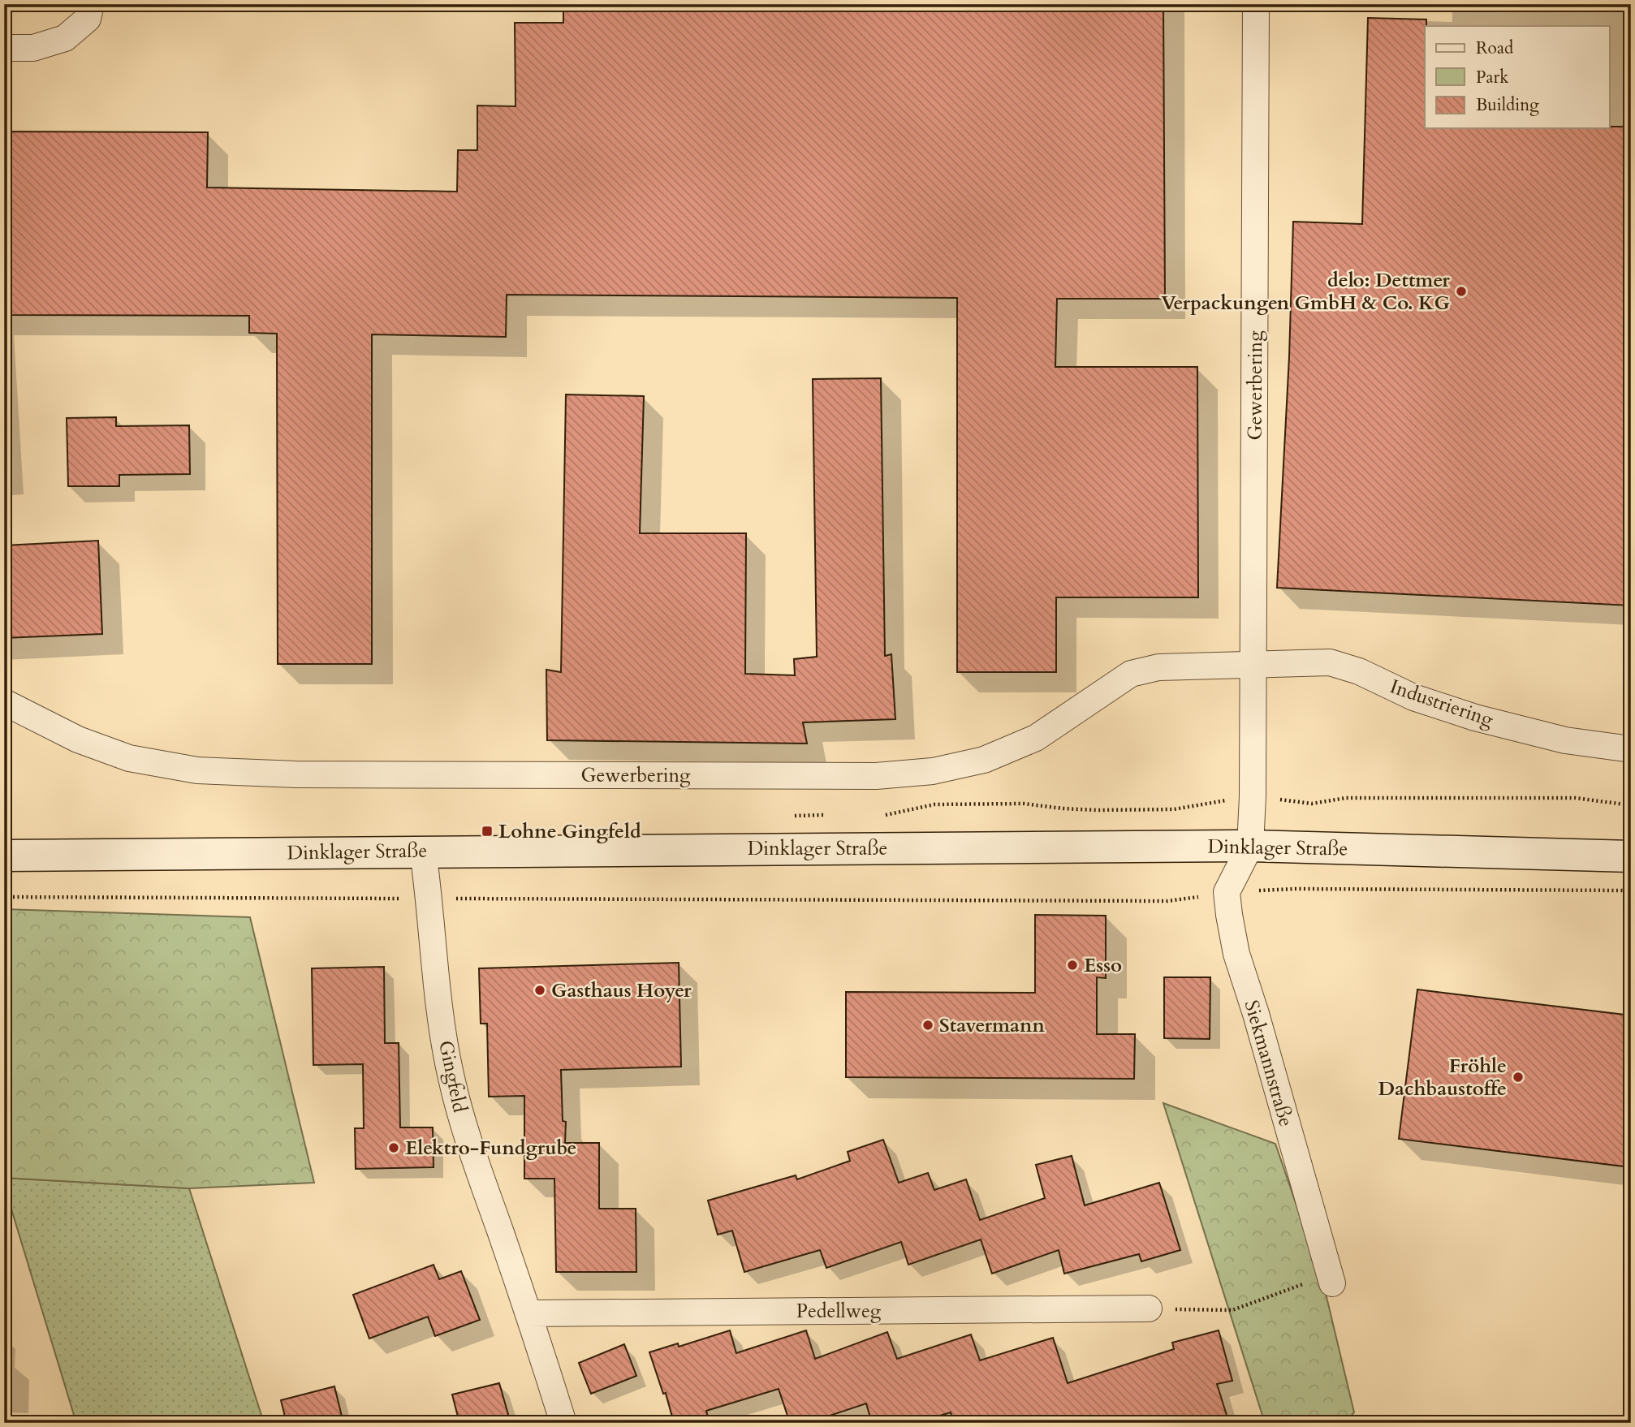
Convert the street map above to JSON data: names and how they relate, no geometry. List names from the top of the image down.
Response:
{
  "streets": {
    "main road": ["Dinklager Straße"],
    "street": [
      "Gewerbering",
      "Industriering",
      "Siekmannstraße",
      "Gingfeld",
      "Pedellweg"
    ]
  },
  "crossings": [
    ["Gewerbering", "Industriering"],
    ["Gewerbering", "Dinklager Straße"],
    ["Dinklager Straße", "Gingfeld"],
    ["Gingfeld", "Pedellweg"]
  ],
  "places": {
    "other": [
      "delo: Dettmer Verpackungen GmbH & Co. KG",
      "Esso",
      "Gasthaus Hoyer",
      "Stavermann",
      "Fröhle Dachbaustoffe",
      "Elektro-Fundgrube"
    ],
    "transit": ["Lohne Gingfeld"]
  },
  "legend": ["Road", "Park", "Building"]
}
